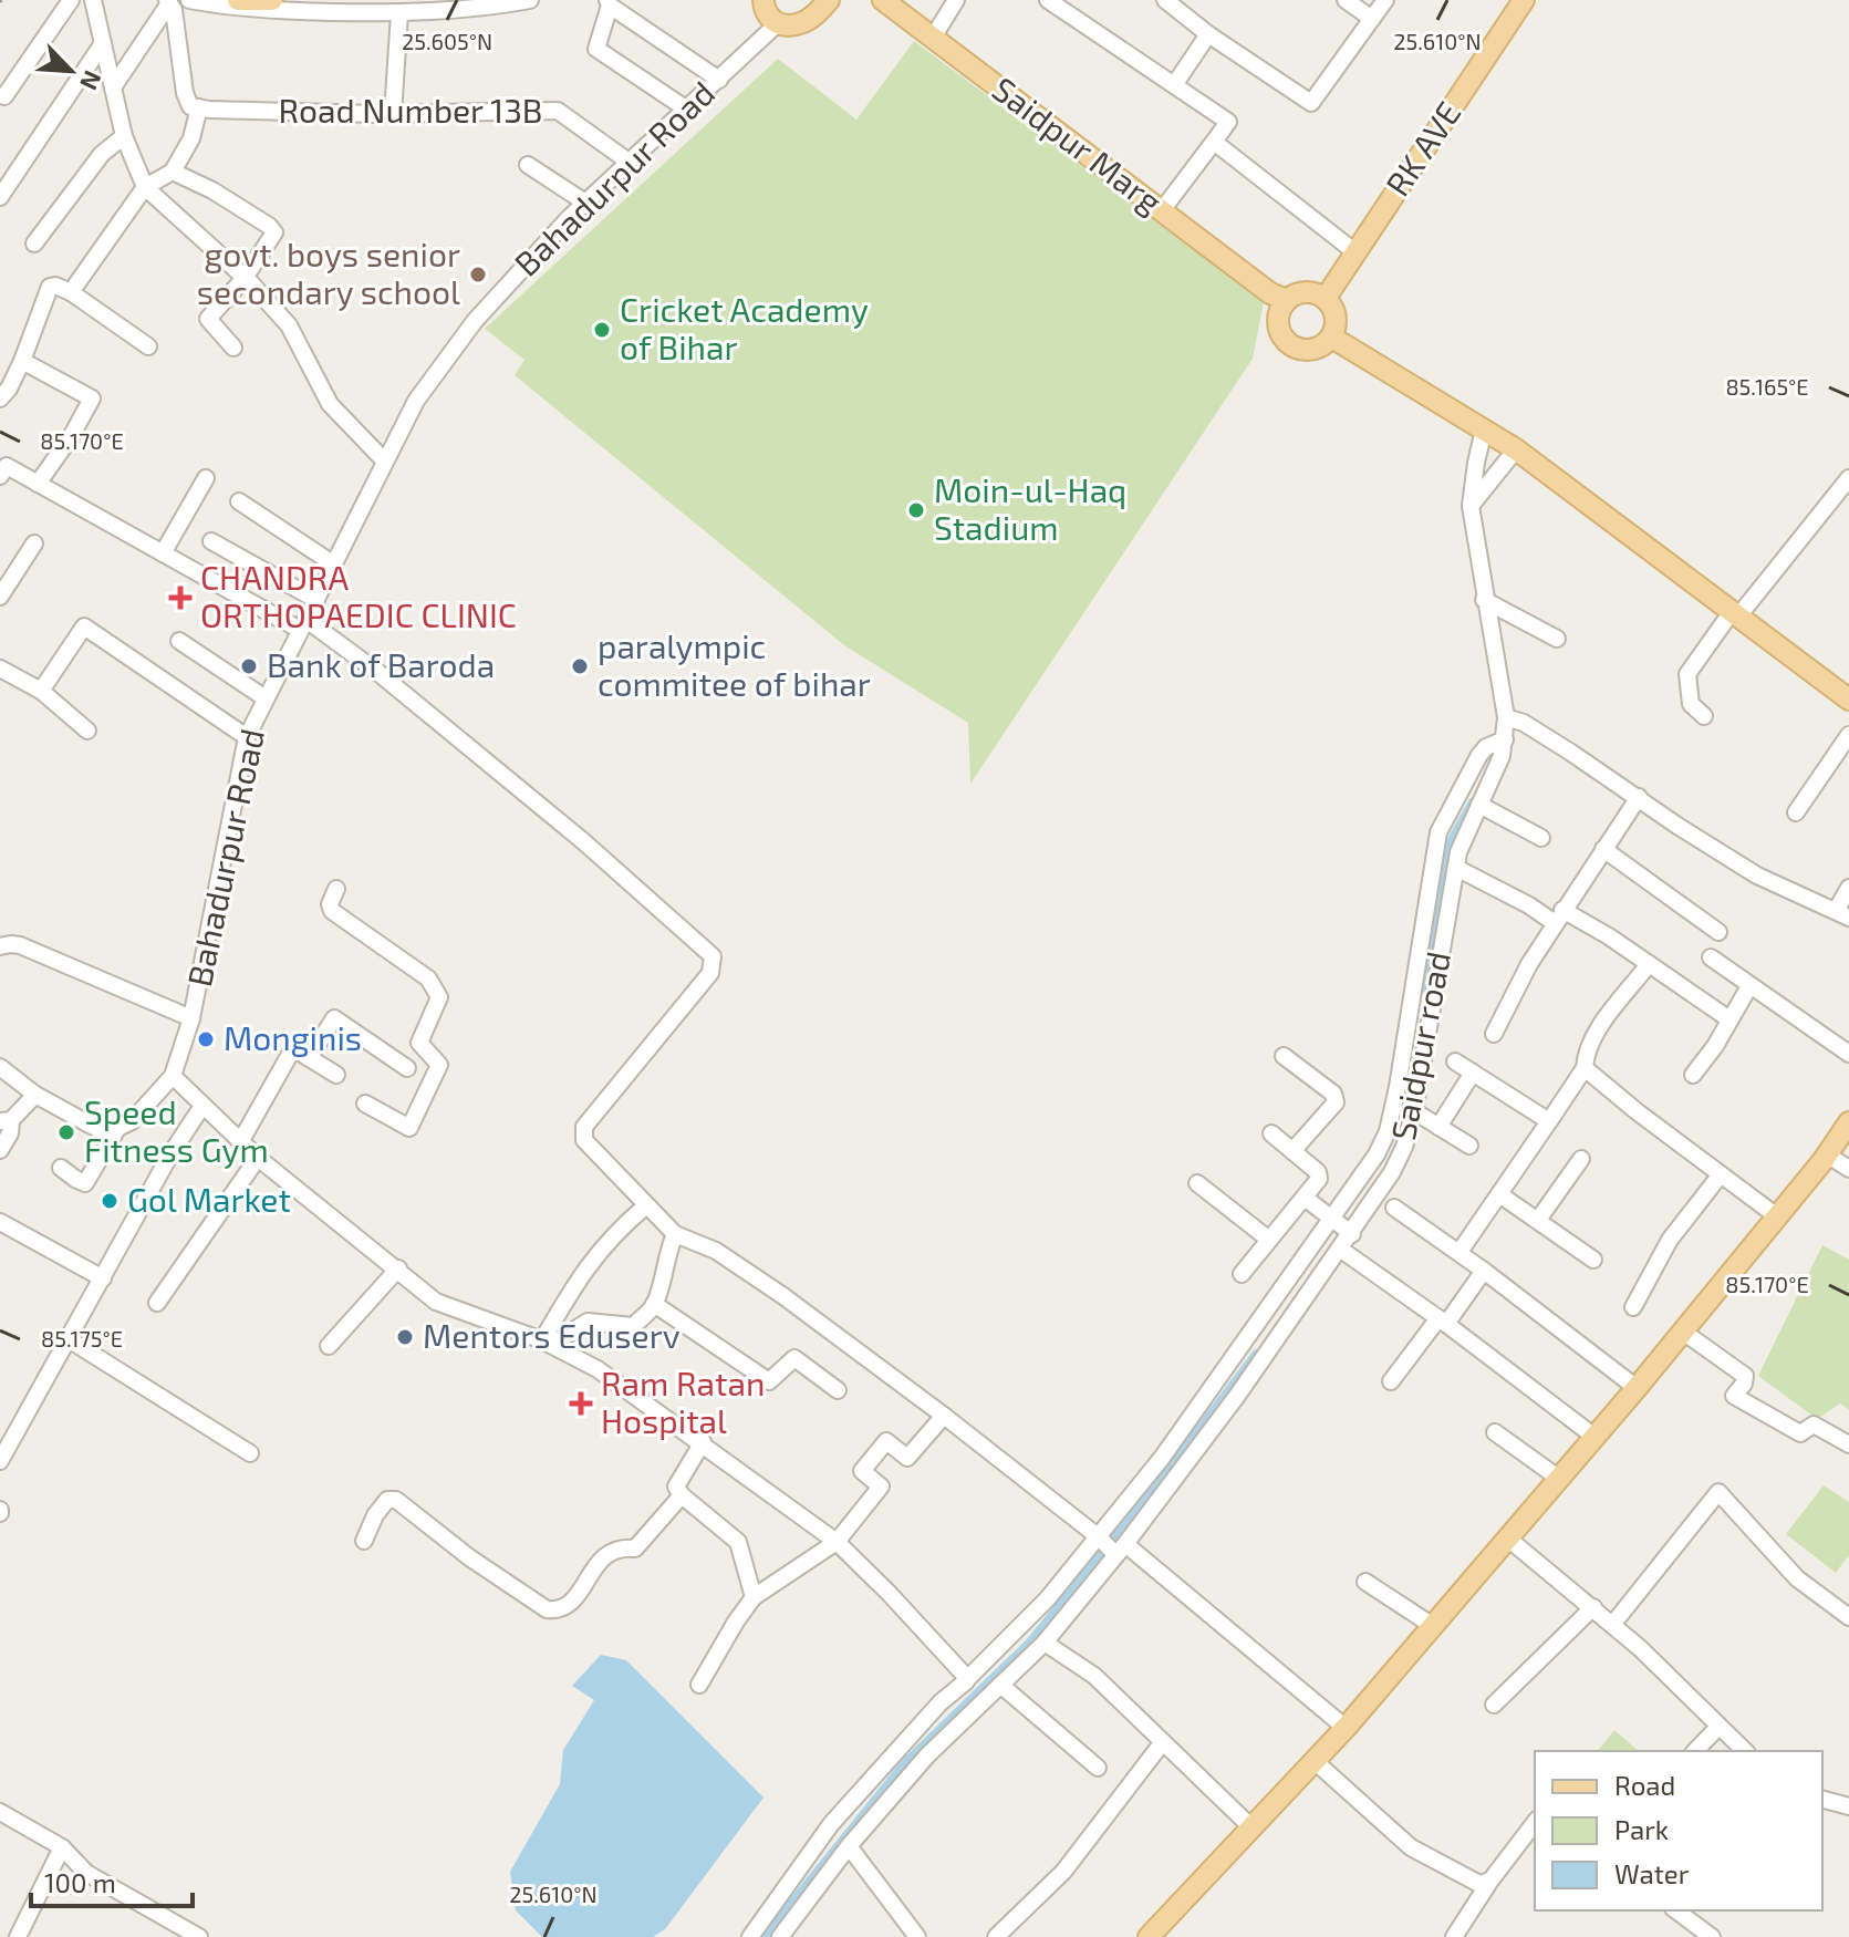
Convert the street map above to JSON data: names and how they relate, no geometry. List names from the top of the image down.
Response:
{
  "streets": {
    "main road": ["Saidpur Marg", "RK AVE"],
    "street": ["Road Number 13B", "Bahadurpur Road", "Saidpur road"]
  },
  "crossings": [
    ["Road Number 13B", "Bahadurpur Road"],
    ["Saidpur Marg", "RK AVE"]
  ],
  "places": {
    "other": [
      "govt. boys senior secondary school",
      "Cricket Academy of Bihar",
      "Moin-ul-Haq Stadium",
      "Bank of Baroda",
      "paralympic commitee of bihar",
      "Monginis",
      "Speed Fitness Gym",
      "Gol Market",
      "Mentors Eduserv"
    ],
    "health": ["CHANDRA ORTHOPAEDIC CLINIC", "Ram Ratan Hospital"]
  },
  "legend": ["Road", "Park", "Water"],
  "scale_bar": "100 m",
  "north": "bottom right",
  "coordinates": [
    "25.605°N",
    "25.610°N",
    "85.165°E",
    "85.170°E",
    "85.175°E"
  ]
}
